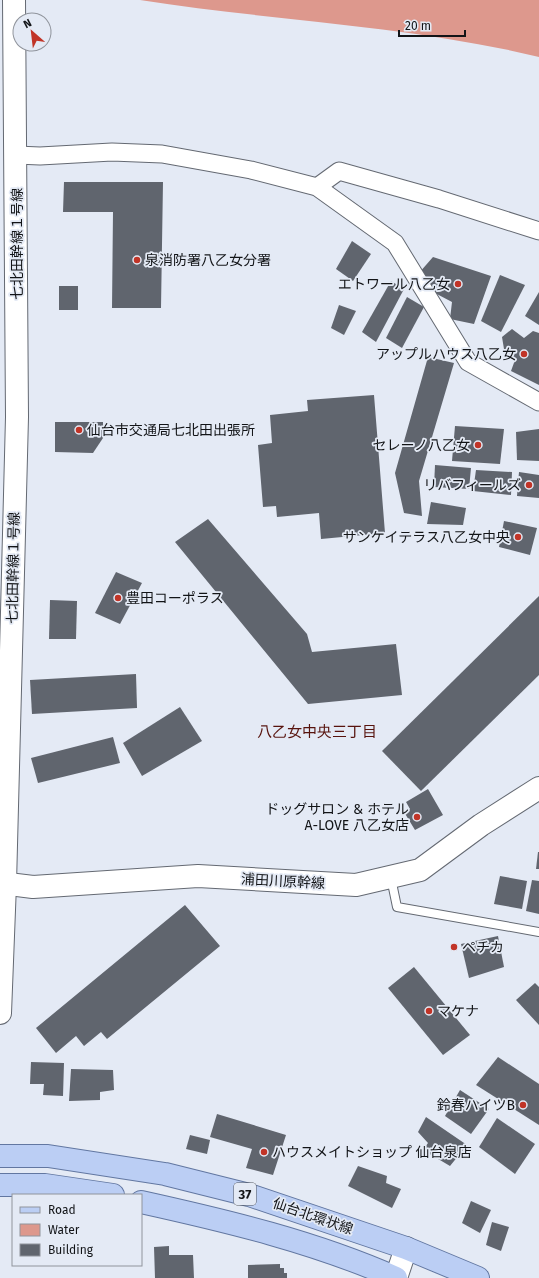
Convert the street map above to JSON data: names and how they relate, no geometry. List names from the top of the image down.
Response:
{
  "streets": {
    "main road": ["37", "仙台北環状線"],
    "street": ["七北田幹線１号線", "浦田川原幹線"]
  },
  "crossings": [
    ["七北田幹線１号線", "浦田川原幹線"]
  ],
  "districts": ["八乙女中央三丁目"],
  "places": [
    "泉消防署八乙女分署",
    "エトワール八乙女",
    "アップルハウス八乙女",
    "仙台市交通局七北田出張所",
    "セレーノ八乙女",
    "リバフィールズ",
    "サンケイテラス八乙女中央",
    "豊田コーポラス",
    "ドッグサロン & ホテル A-LOVE 八乙女店",
    "ペチカ",
    "マケナ",
    "鈴春ハイツB",
    "ハウスメイトショップ 仙台泉店"
  ],
  "legend": ["Road", "Water", "Building"],
  "scale_bar": "20 m",
  "north": "top left"
}
